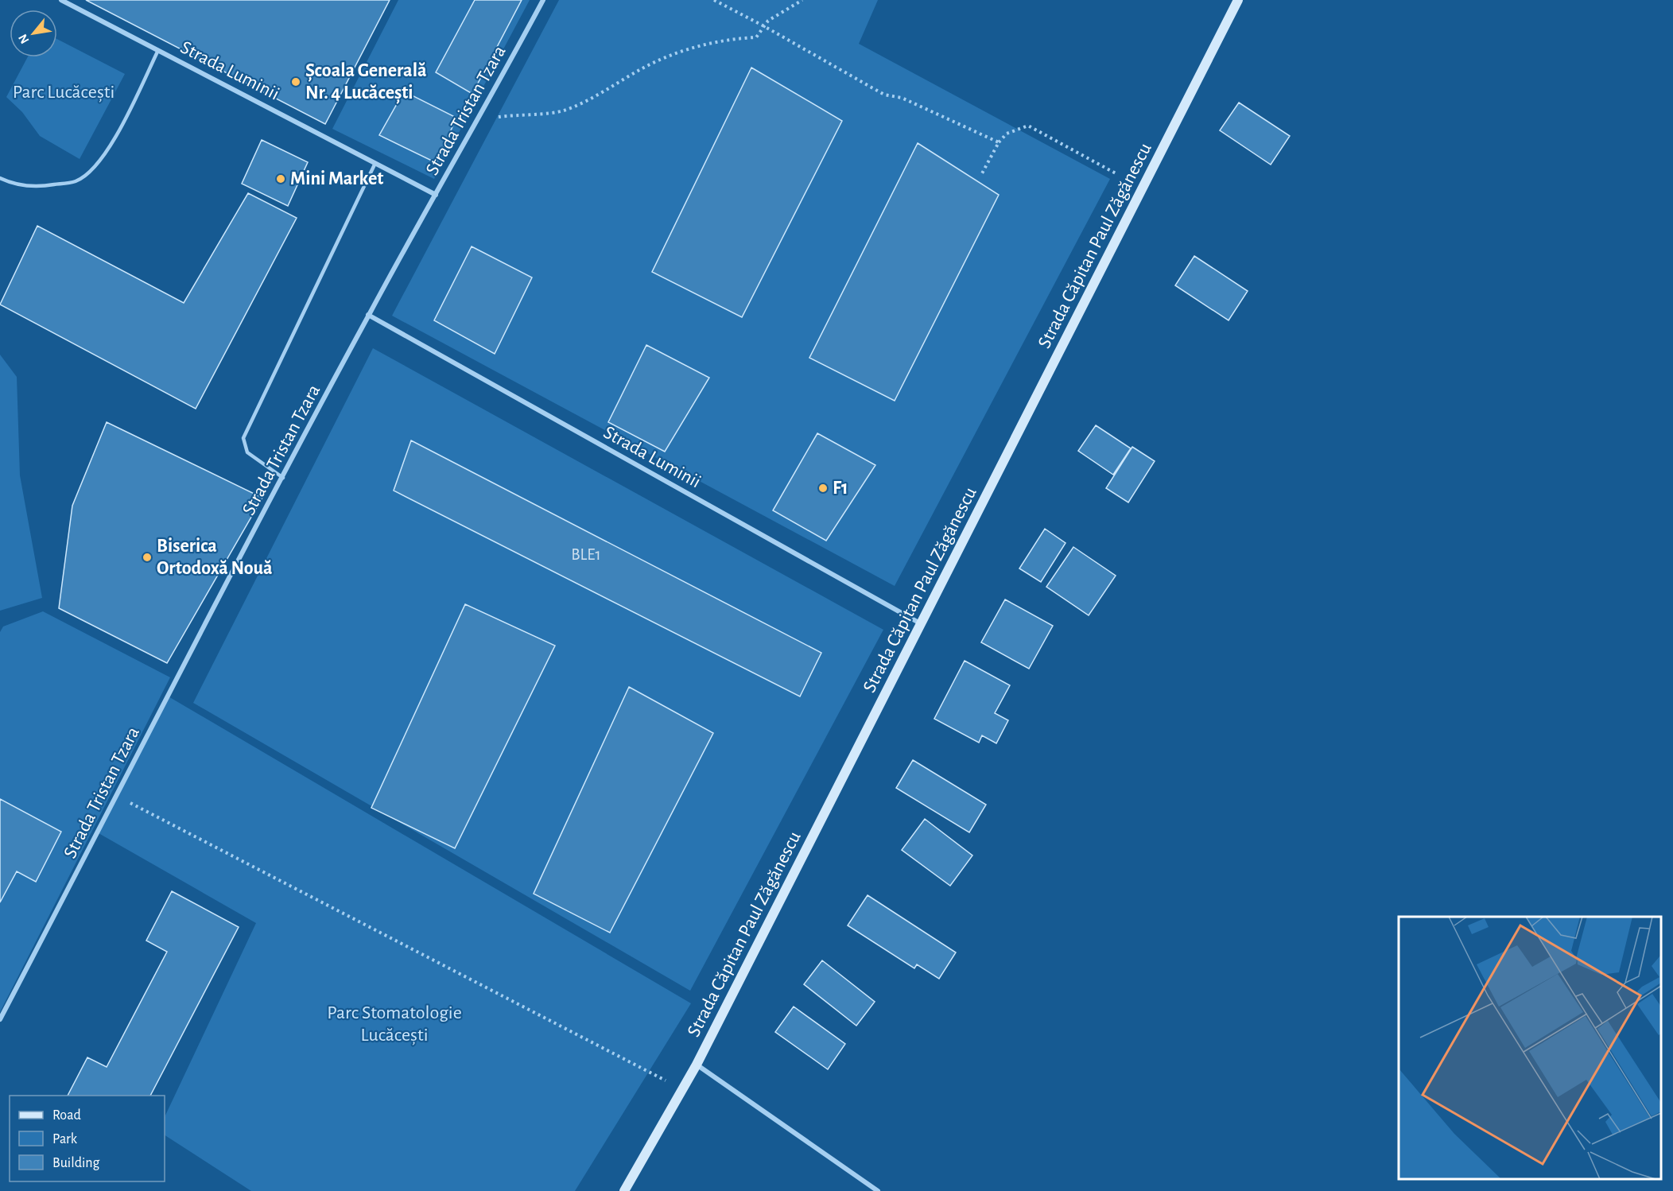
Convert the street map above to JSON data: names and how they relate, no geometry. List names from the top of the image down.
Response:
{
  "streets": {
    "main road": ["Strada Căpitan Paul Zăgănescu"],
    "street": ["Strada Luminii", "Strada Tristan Tzara"]
  },
  "crossings": [
    ["Strada Luminii", "Strada Tristan Tzara"],
    ["Strada Luminii", "Strada Căpitan Paul Zăgănescu"]
  ],
  "parks": ["Parc Lucăcești", "Parc Stomatologie Lucăcești"],
  "places": [
    "Școala Generală Nr. 4 Lucăcești",
    "Mini Market",
    "F1",
    "Biserica Ortodoxă Nouă"
  ],
  "house_numbers": ["BLE1"],
  "legend": ["Road", "Park", "Building"],
  "north": "bottom left"
}
